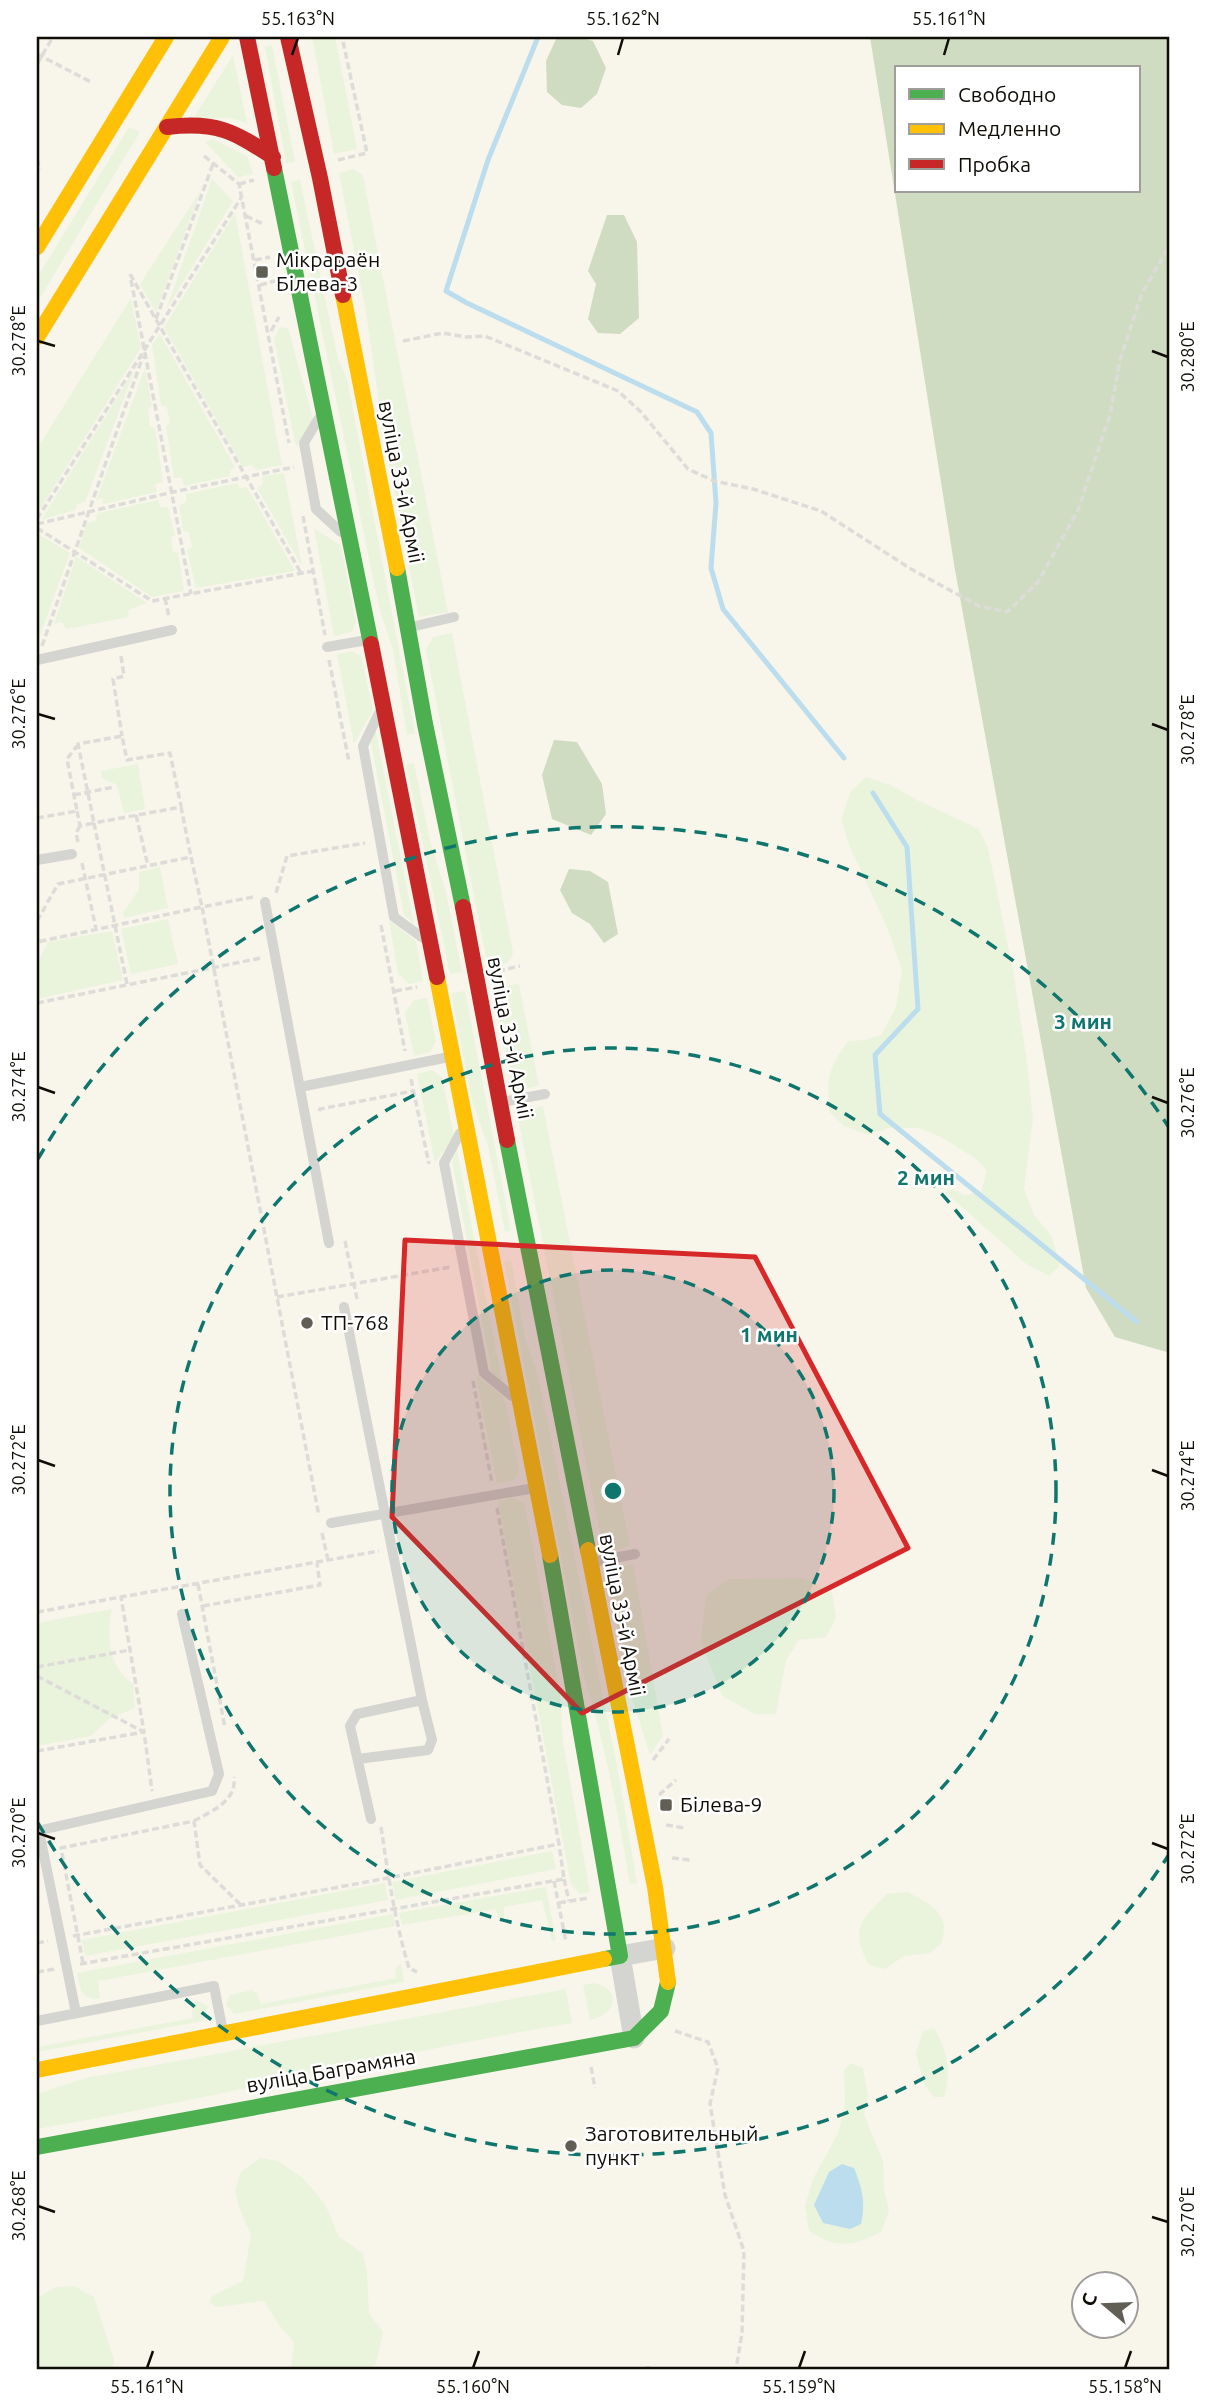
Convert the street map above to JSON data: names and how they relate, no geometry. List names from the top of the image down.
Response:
{
  "streets": {
    "street": ["вуліца 33-й Арміі", "вуліца Баграмяна"]
  },
  "crossings": [
    ["вуліца 33-й Арміі", "вуліца Баграмяна"]
  ],
  "places": {
    "transit": ["Мікрараён Білева-3", "Білева-9"],
    "other": ["ТП-768", "Заготовительный пункт"]
  },
  "legend": ["Свободно", "Медленно", "Пробка"],
  "north": "left",
  "coordinates": [
    "55.163°N",
    "55.162°N",
    "55.161°N",
    "30.278°E",
    "30.280°E",
    "30.276°E",
    "30.274°E",
    "30.272°E",
    "30.270°E",
    "30.268°E",
    "55.160°N",
    "55.159°N",
    "55.158°N"
  ],
  "rings": ["3 мин", "2 мин", "1 мин"]
}
